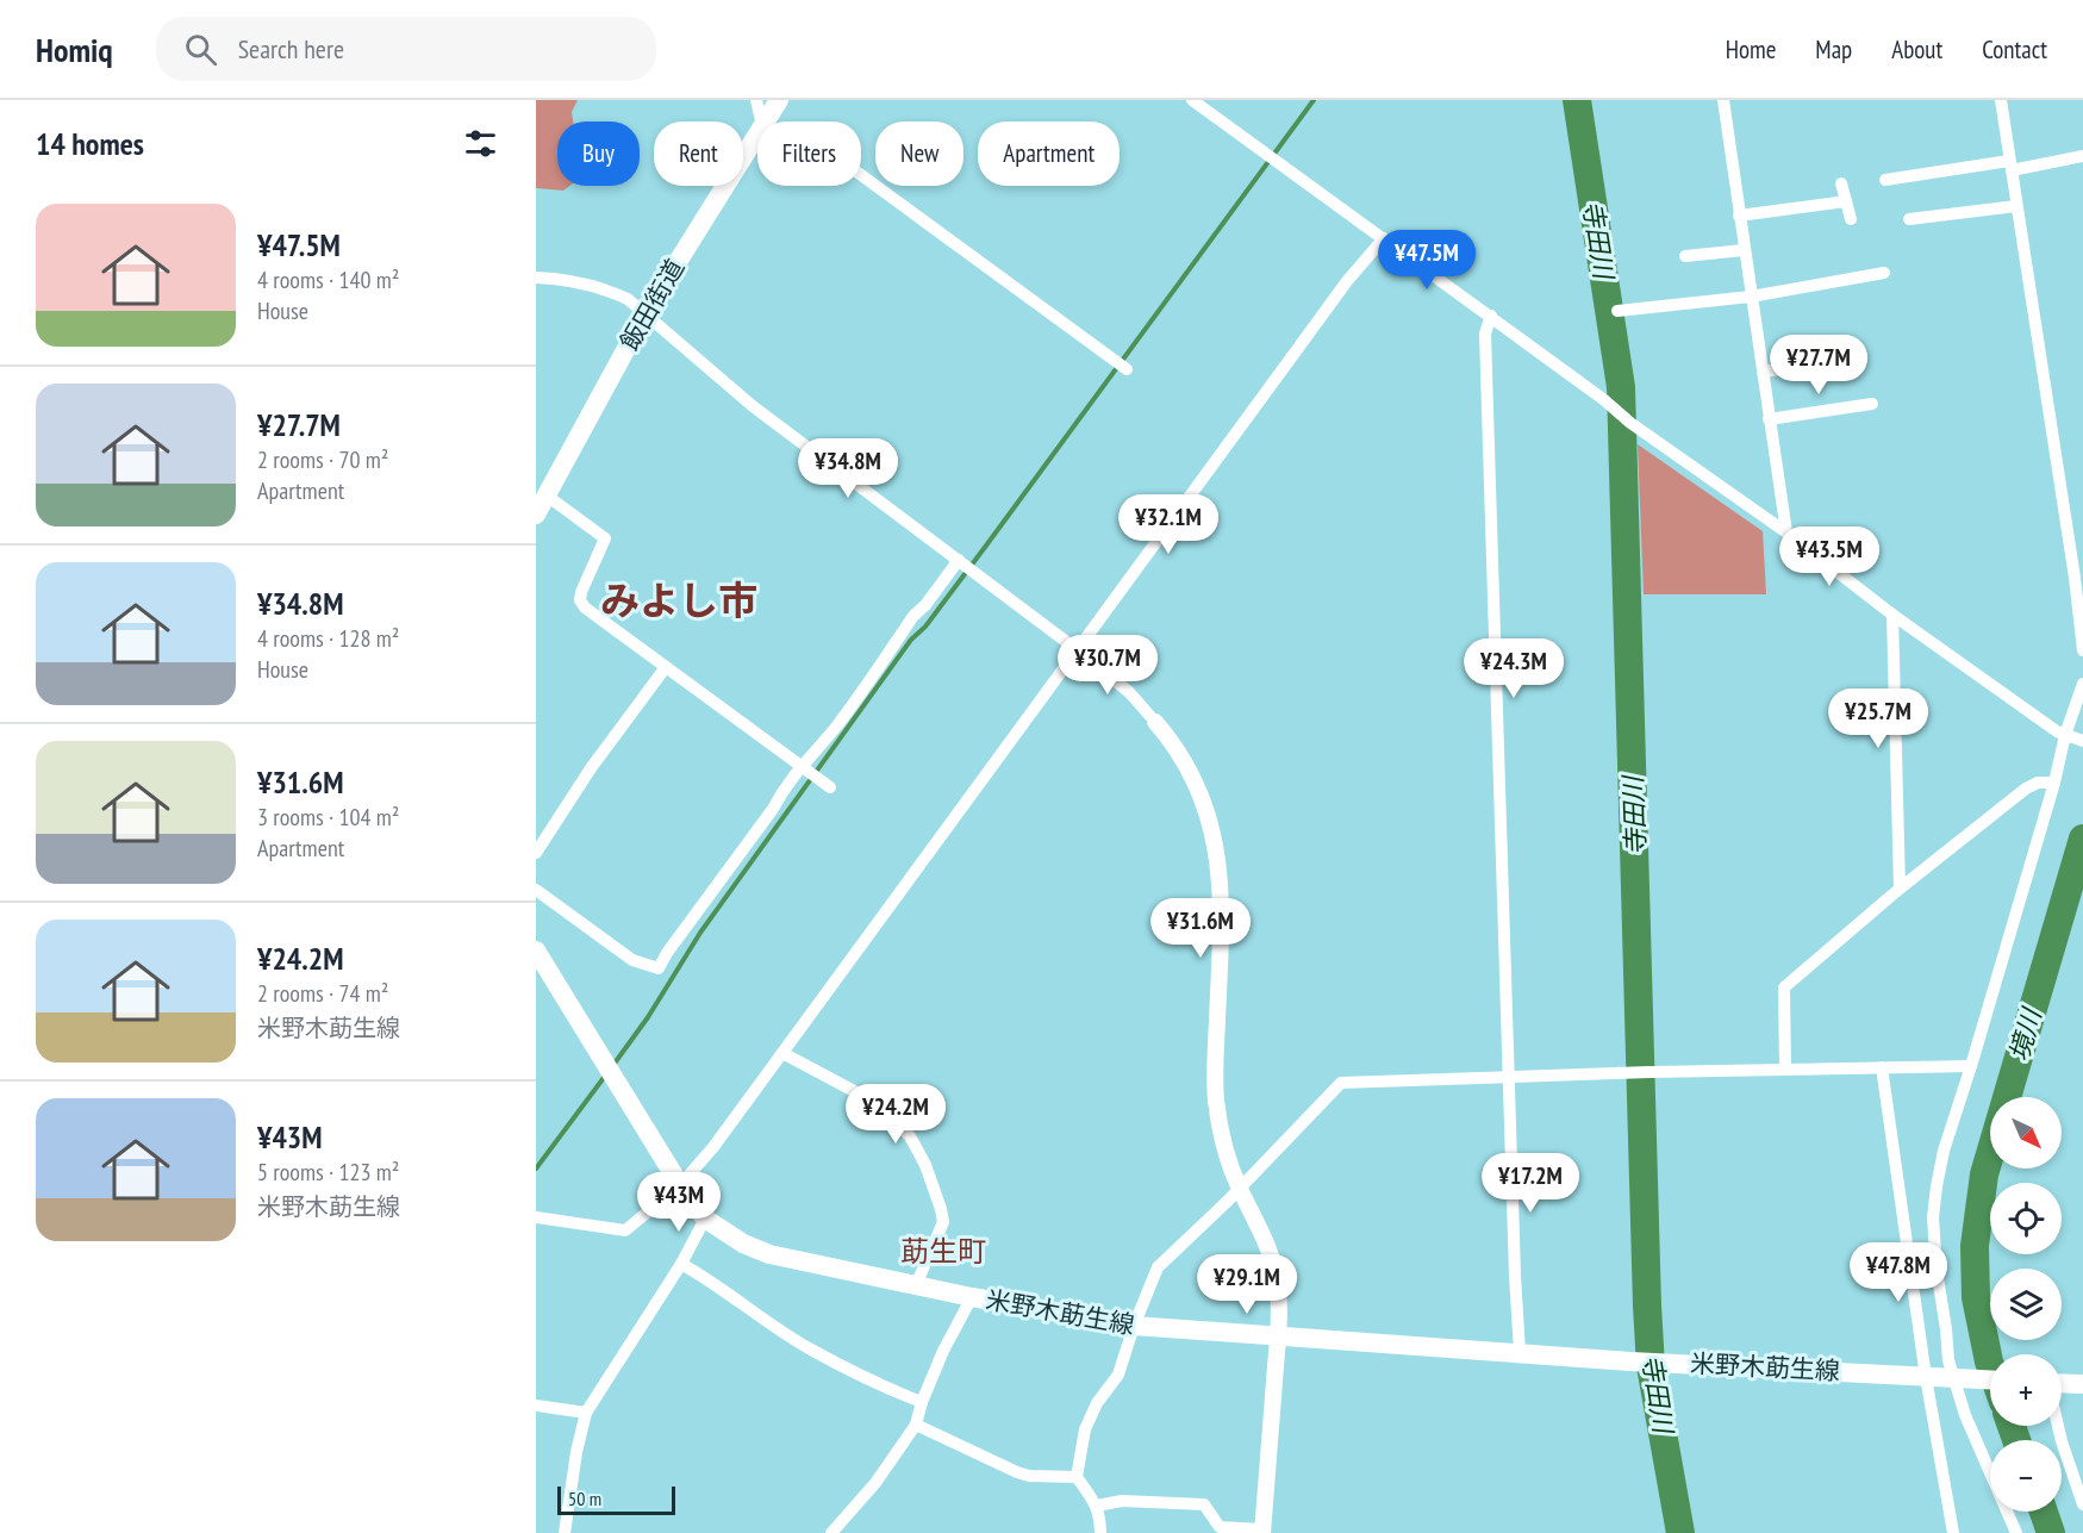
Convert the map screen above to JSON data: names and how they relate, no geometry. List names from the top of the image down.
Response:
{
  "streets": {
    "main road": ["飯田街道", "米野木莇生線"]
  },
  "districts": ["みよし市", "莇生町"],
  "water": ["寺田川", "境川"],
  "scale_bar": "50 m",
  "north": "bottom right",
  "page": {
    "header": "Homiq",
    "search": "Search here",
    "nav": [
      "Home",
      "Map",
      "About",
      "Contact"
    ],
    "heading": "14 homes",
    "chip": [
      "Buy",
      "Rent",
      "Filters",
      "New",
      "Apartment"
    ],
    "list": [
      {
        "name": "¥47.5M",
        "note": "4 rooms · 140 m² · House"
      },
      {
        "name": "¥27.7M",
        "note": "2 rooms · 70 m² · Apartment"
      },
      {
        "name": "¥34.8M",
        "note": "4 rooms · 128 m² · House"
      },
      {
        "name": "¥31.6M",
        "note": "3 rooms · 104 m² · Apartment"
      },
      {
        "name": "¥24.2M",
        "note": "2 rooms · 74 m² · 米野木莇生線"
      },
      {
        "name": "¥43M",
        "note": "5 rooms · 123 m² · 米野木莇生線"
      }
    ],
    "price": [
      "¥47.5M",
      "¥27.7M",
      "¥34.8M",
      "¥32.1M",
      "¥43.5M",
      "¥30.7M",
      "¥24.3M",
      "¥25.7M",
      "¥31.6M",
      "¥24.2M",
      "¥17.2M",
      "¥43M",
      "¥47.8M",
      "¥29.1M"
    ],
    "map_buttons": ["+", "−"],
    "scale": "50 m"
  }
}
